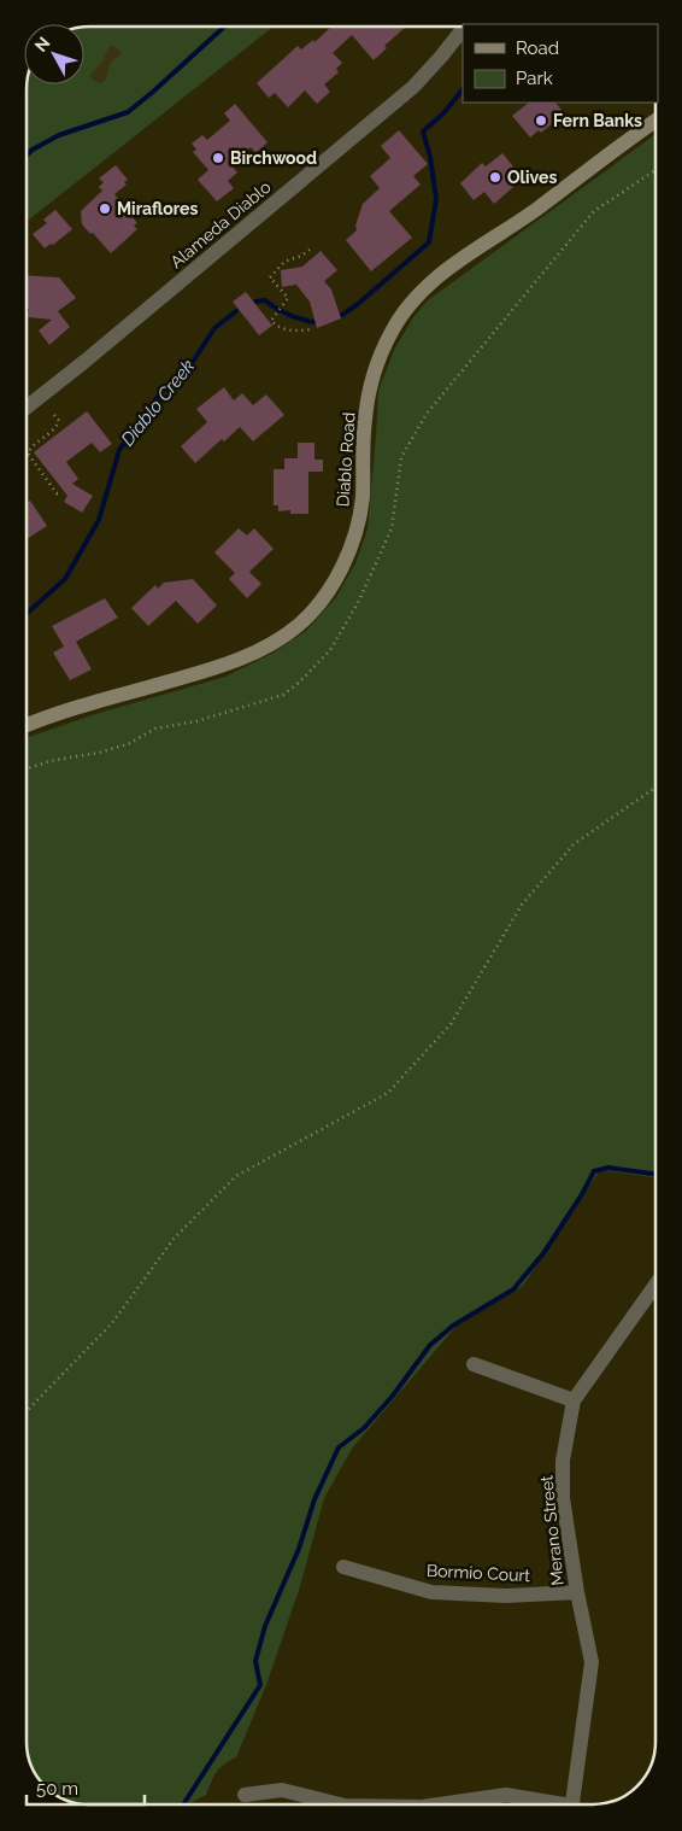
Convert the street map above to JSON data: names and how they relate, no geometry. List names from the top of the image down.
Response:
{
  "streets": {
    "street": [
      "Alameda Diablo",
      "Diablo Road",
      "Merano Street",
      "Bormio Court"
    ]
  },
  "crossings": [
    ["Merano Street", "Bormio Court"]
  ],
  "water": ["Diablo Creek"],
  "places": [
    "Fern Banks",
    "Birchwood",
    "Olives",
    "Miraflores"
  ],
  "legend": ["Road", "Park"],
  "scale_bar": "50 m",
  "north": "top left"
}
